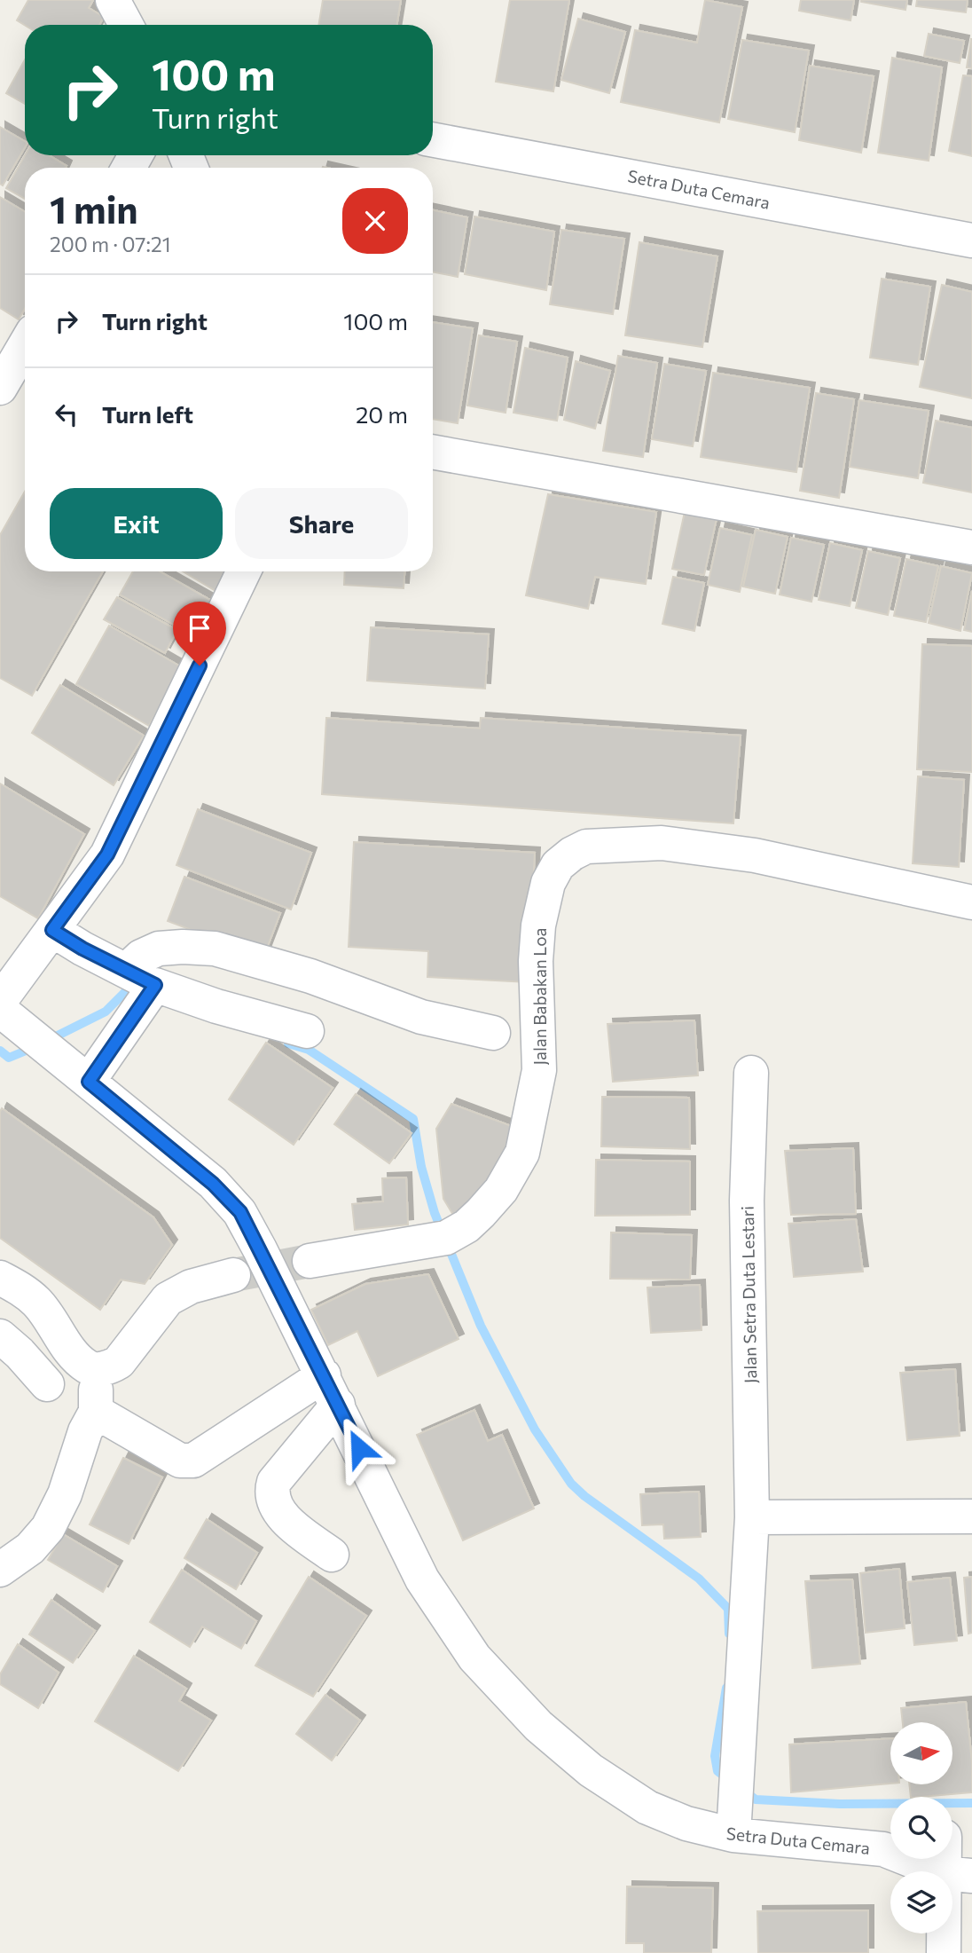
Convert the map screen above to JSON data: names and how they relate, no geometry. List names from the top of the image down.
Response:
{
  "streets": {
    "street": ["Setra Duta Cemara", "Jalan Babakan Loa", "Jalan Setra Duta Lestari"]
  },
  "crossings": [
    ["Setra Duta Cemara", "Jalan Setra Duta Lestari"]
  ],
  "north": "right",
  "page": {
    "turn": ["100 m", "Turn right"],
    "heading": ["1 min", "200 m · 07:21"],
    "list": [
      {
        "name": "Turn right",
        "value": "100 m"
      },
      {
        "name": "Turn left",
        "value": "20 m"
      }
    ],
    "buttons": ["Exit", "Share"]
  }
}
